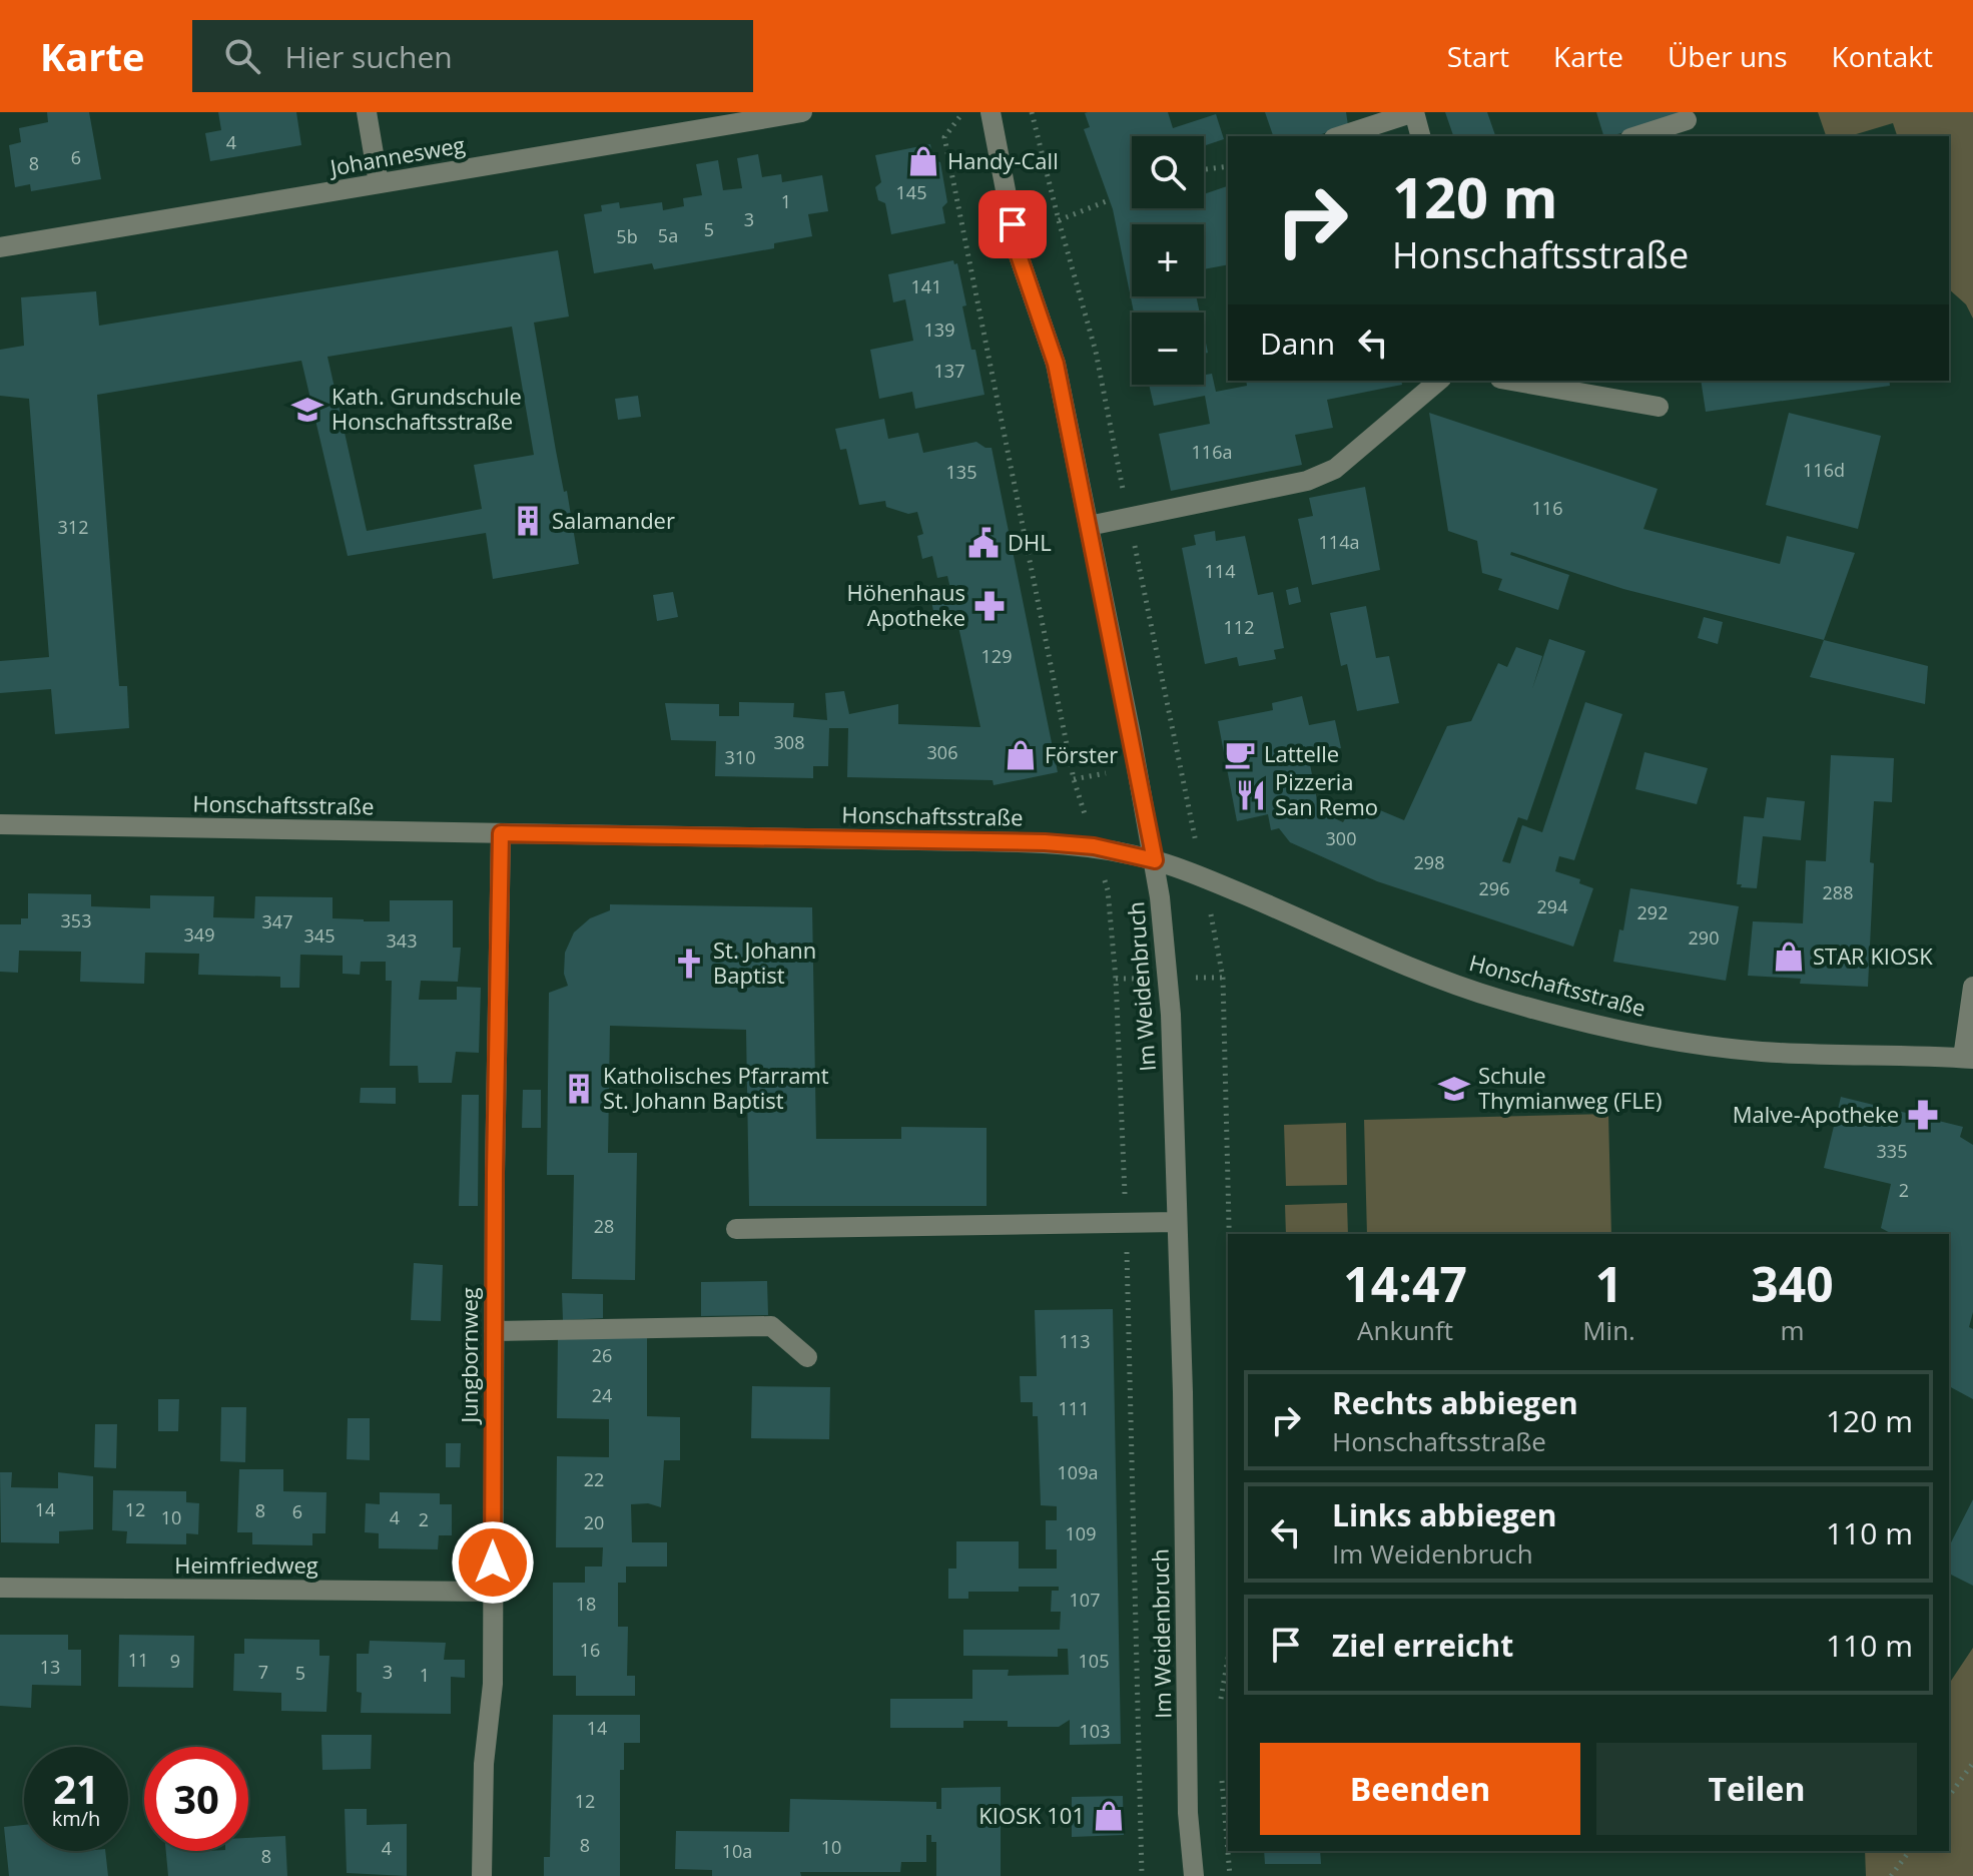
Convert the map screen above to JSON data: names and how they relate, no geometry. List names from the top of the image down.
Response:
{
  "streets": {
    "street": [
      "Johannesweg",
      "Honschaftsstraße",
      "Im Weidenbruch",
      "Jungbornweg",
      "Heimfriedweg"
    ]
  },
  "crossings": [
    ["Honschaftsstraße", "Im Weidenbruch"],
    ["Honschaftsstraße", "Jungbornweg"],
    ["Jungbornweg", "Heimfriedweg"]
  ],
  "places": {
    "shop": [
      "Handy-Call",
      "Förster",
      "STAR KIOSK",
      "KIOSK 101"
    ],
    "school or university": ["Kath. Grundschule Honschaftsstraße", "Schule Thymianweg (FLE)"],
    "building": ["Salamander", "Katholisches Pfarramt St. Johann Baptist"],
    "public building": ["DHL"],
    "pharmacy": ["Höhenhaus Apotheke", "Malve-Apotheke"],
    "cafe": ["Lattelle"],
    "restaurant": ["Pizzeria San Remo"],
    "church": ["St. Johann Baptist"]
  },
  "house_numbers": [
    "4",
    "6",
    "8",
    "145",
    "1",
    "3",
    "5",
    "5a",
    "5b",
    "141",
    "139",
    "137",
    "116a",
    "116d",
    "135",
    "116",
    "312",
    "114a",
    "114",
    "112",
    "129",
    "308",
    "306",
    "310",
    "300",
    "298",
    "296",
    "288",
    "294",
    "292",
    "353",
    "347",
    "349",
    "345",
    "290",
    "343",
    "335",
    "2",
    "28",
    "113",
    "26",
    "24",
    "111",
    "109a",
    "22",
    "14",
    "12",
    "8",
    "6",
    "10",
    "4",
    "2",
    "20",
    "109",
    "107",
    "18",
    "16",
    "11",
    "9",
    "105",
    "13",
    "7",
    "3",
    "5",
    "1",
    "14",
    "103",
    "12",
    "8",
    "10",
    "4",
    "10a",
    "8"
  ],
  "page": {
    "header": "Karte",
    "search": "Hier suchen",
    "nav": [
      "Start",
      "Karte",
      "Über uns",
      "Kontakt"
    ],
    "map_buttons": ["+", "−"],
    "turn": ["120 m", "Honschaftsstraße"],
    "then": "Dann",
    "eta": [
      "14:47",
      "Ankunft",
      "1",
      "Min.",
      "340",
      "m"
    ],
    "list": [
      {
        "name": "Rechts abbiegen",
        "note": "Honschaftsstraße",
        "value": "120 m"
      },
      {
        "name": "Links abbiegen",
        "note": "Im Weidenbruch",
        "value": "110 m"
      },
      {
        "name": "Ziel erreicht",
        "value": "110 m"
      }
    ],
    "buttons": ["Beenden", "Teilen"],
    "speed": "21 km/h",
    "limit": "30"
  }
}
